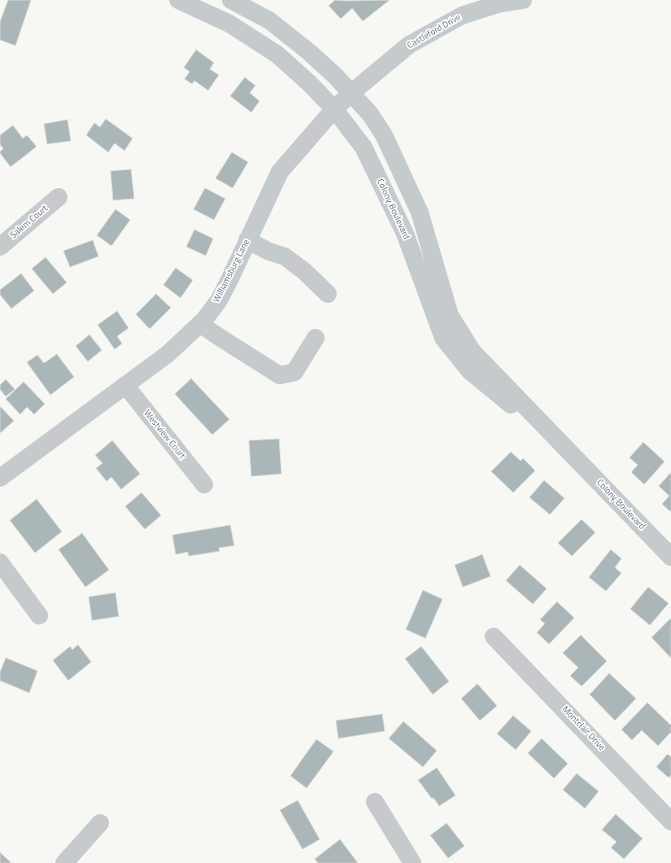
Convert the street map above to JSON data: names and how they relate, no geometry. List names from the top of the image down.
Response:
{
  "streets": {
    "street": [
      "Castleford Drive",
      "Colony Boulevard",
      "Salem Court",
      "Williamsburg Lane",
      "Westview Court",
      "Montclair Drive"
    ]
  },
  "crossings": [
    ["Castleford Drive", "Colony Boulevard"],
    ["Castleford Drive", "Williamsburg Lane"],
    ["Colony Boulevard", "Williamsburg Lane"],
    ["Williamsburg Lane", "Westview Court"]
  ]
}
